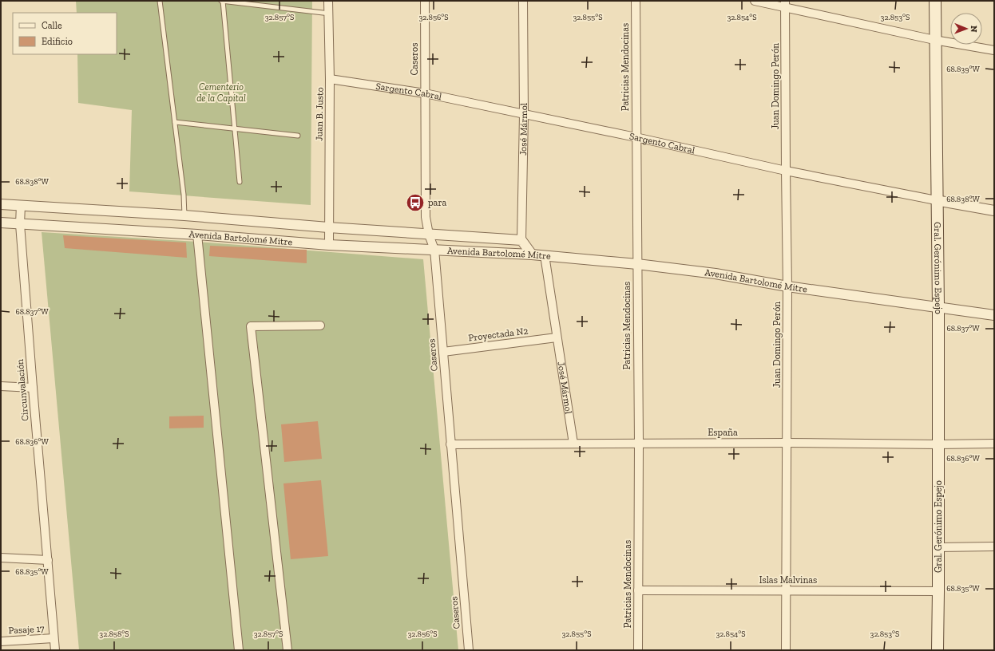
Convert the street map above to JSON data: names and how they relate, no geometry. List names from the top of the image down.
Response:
{
  "streets": {
    "main road": ["Gral. Gerónimo Espejo"],
    "street": [
      "Caseros",
      "Patricias Mendocinas",
      "Juan Domingo Perón",
      "Sargento Cabral",
      "Juan B. Justo",
      "José Mármol",
      "Avenida Bartolomé Mitre",
      "Proyectada N2",
      "Circunvalación",
      "España",
      "Islas Malvinas",
      "Pasaje 17"
    ]
  },
  "crossings": [
    ["Caseros", "Sargento Cabral"],
    ["Caseros", "Avenida Bartolomé Mitre"],
    ["Caseros", "Proyectada N2"],
    ["Caseros", "España"],
    ["Patricias Mendocinas", "Sargento Cabral"],
    ["Patricias Mendocinas", "Avenida Bartolomé Mitre"],
    ["Patricias Mendocinas", "España"],
    ["Patricias Mendocinas", "Islas Malvinas"],
    ["Juan Domingo Perón", "Sargento Cabral"],
    ["Juan Domingo Perón", "Avenida Bartolomé Mitre"],
    ["Juan Domingo Perón", "España"],
    ["Juan Domingo Perón", "Islas Malvinas"],
    ["Sargento Cabral", "Juan B. Justo"],
    ["Sargento Cabral", "José Mármol"],
    ["Sargento Cabral", "Gral. Gerónimo Espejo"],
    ["Juan B. Justo", "Avenida Bartolomé Mitre"],
    ["José Mármol", "Avenida Bartolomé Mitre"],
    ["José Mármol", "Proyectada N2"],
    ["José Mármol", "España"],
    ["Avenida Bartolomé Mitre", "Gral. Gerónimo Espejo"],
    ["Avenida Bartolomé Mitre", "Circunvalación"],
    ["Gral. Gerónimo Espejo", "España"],
    ["Gral. Gerónimo Espejo", "Islas Malvinas"],
    ["Circunvalación", "Pasaje 17"]
  ],
  "parks": ["Cementerio de la Capital"],
  "places": {
    "bus stop": ["para"]
  },
  "legend": ["Calle", "Edificio"],
  "north": "right",
  "coordinates": [
    "32.857°S",
    "32.856°S",
    "32.855°S",
    "32.854°S",
    "32.853°S",
    "68.839°W",
    "68.838°W",
    "68.837°W",
    "68.836°W",
    "68.835°W",
    "32.858°S"
  ]
}
